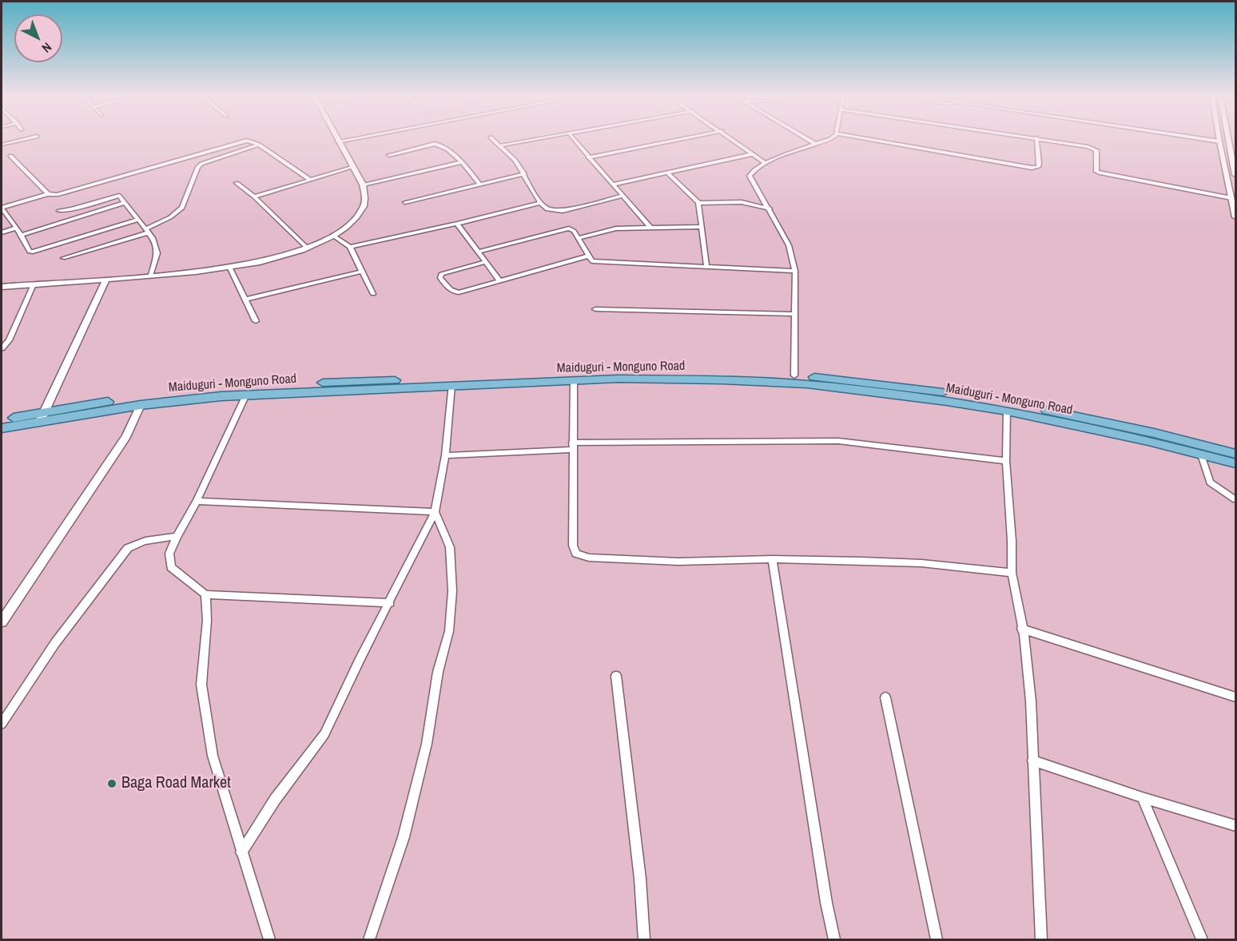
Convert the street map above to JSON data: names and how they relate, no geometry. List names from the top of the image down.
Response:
{
  "streets": {
    "main road": ["Maiduguri - Monguno Road"]
  },
  "places": ["Baga Road Market"],
  "north": "bottom right"
}
